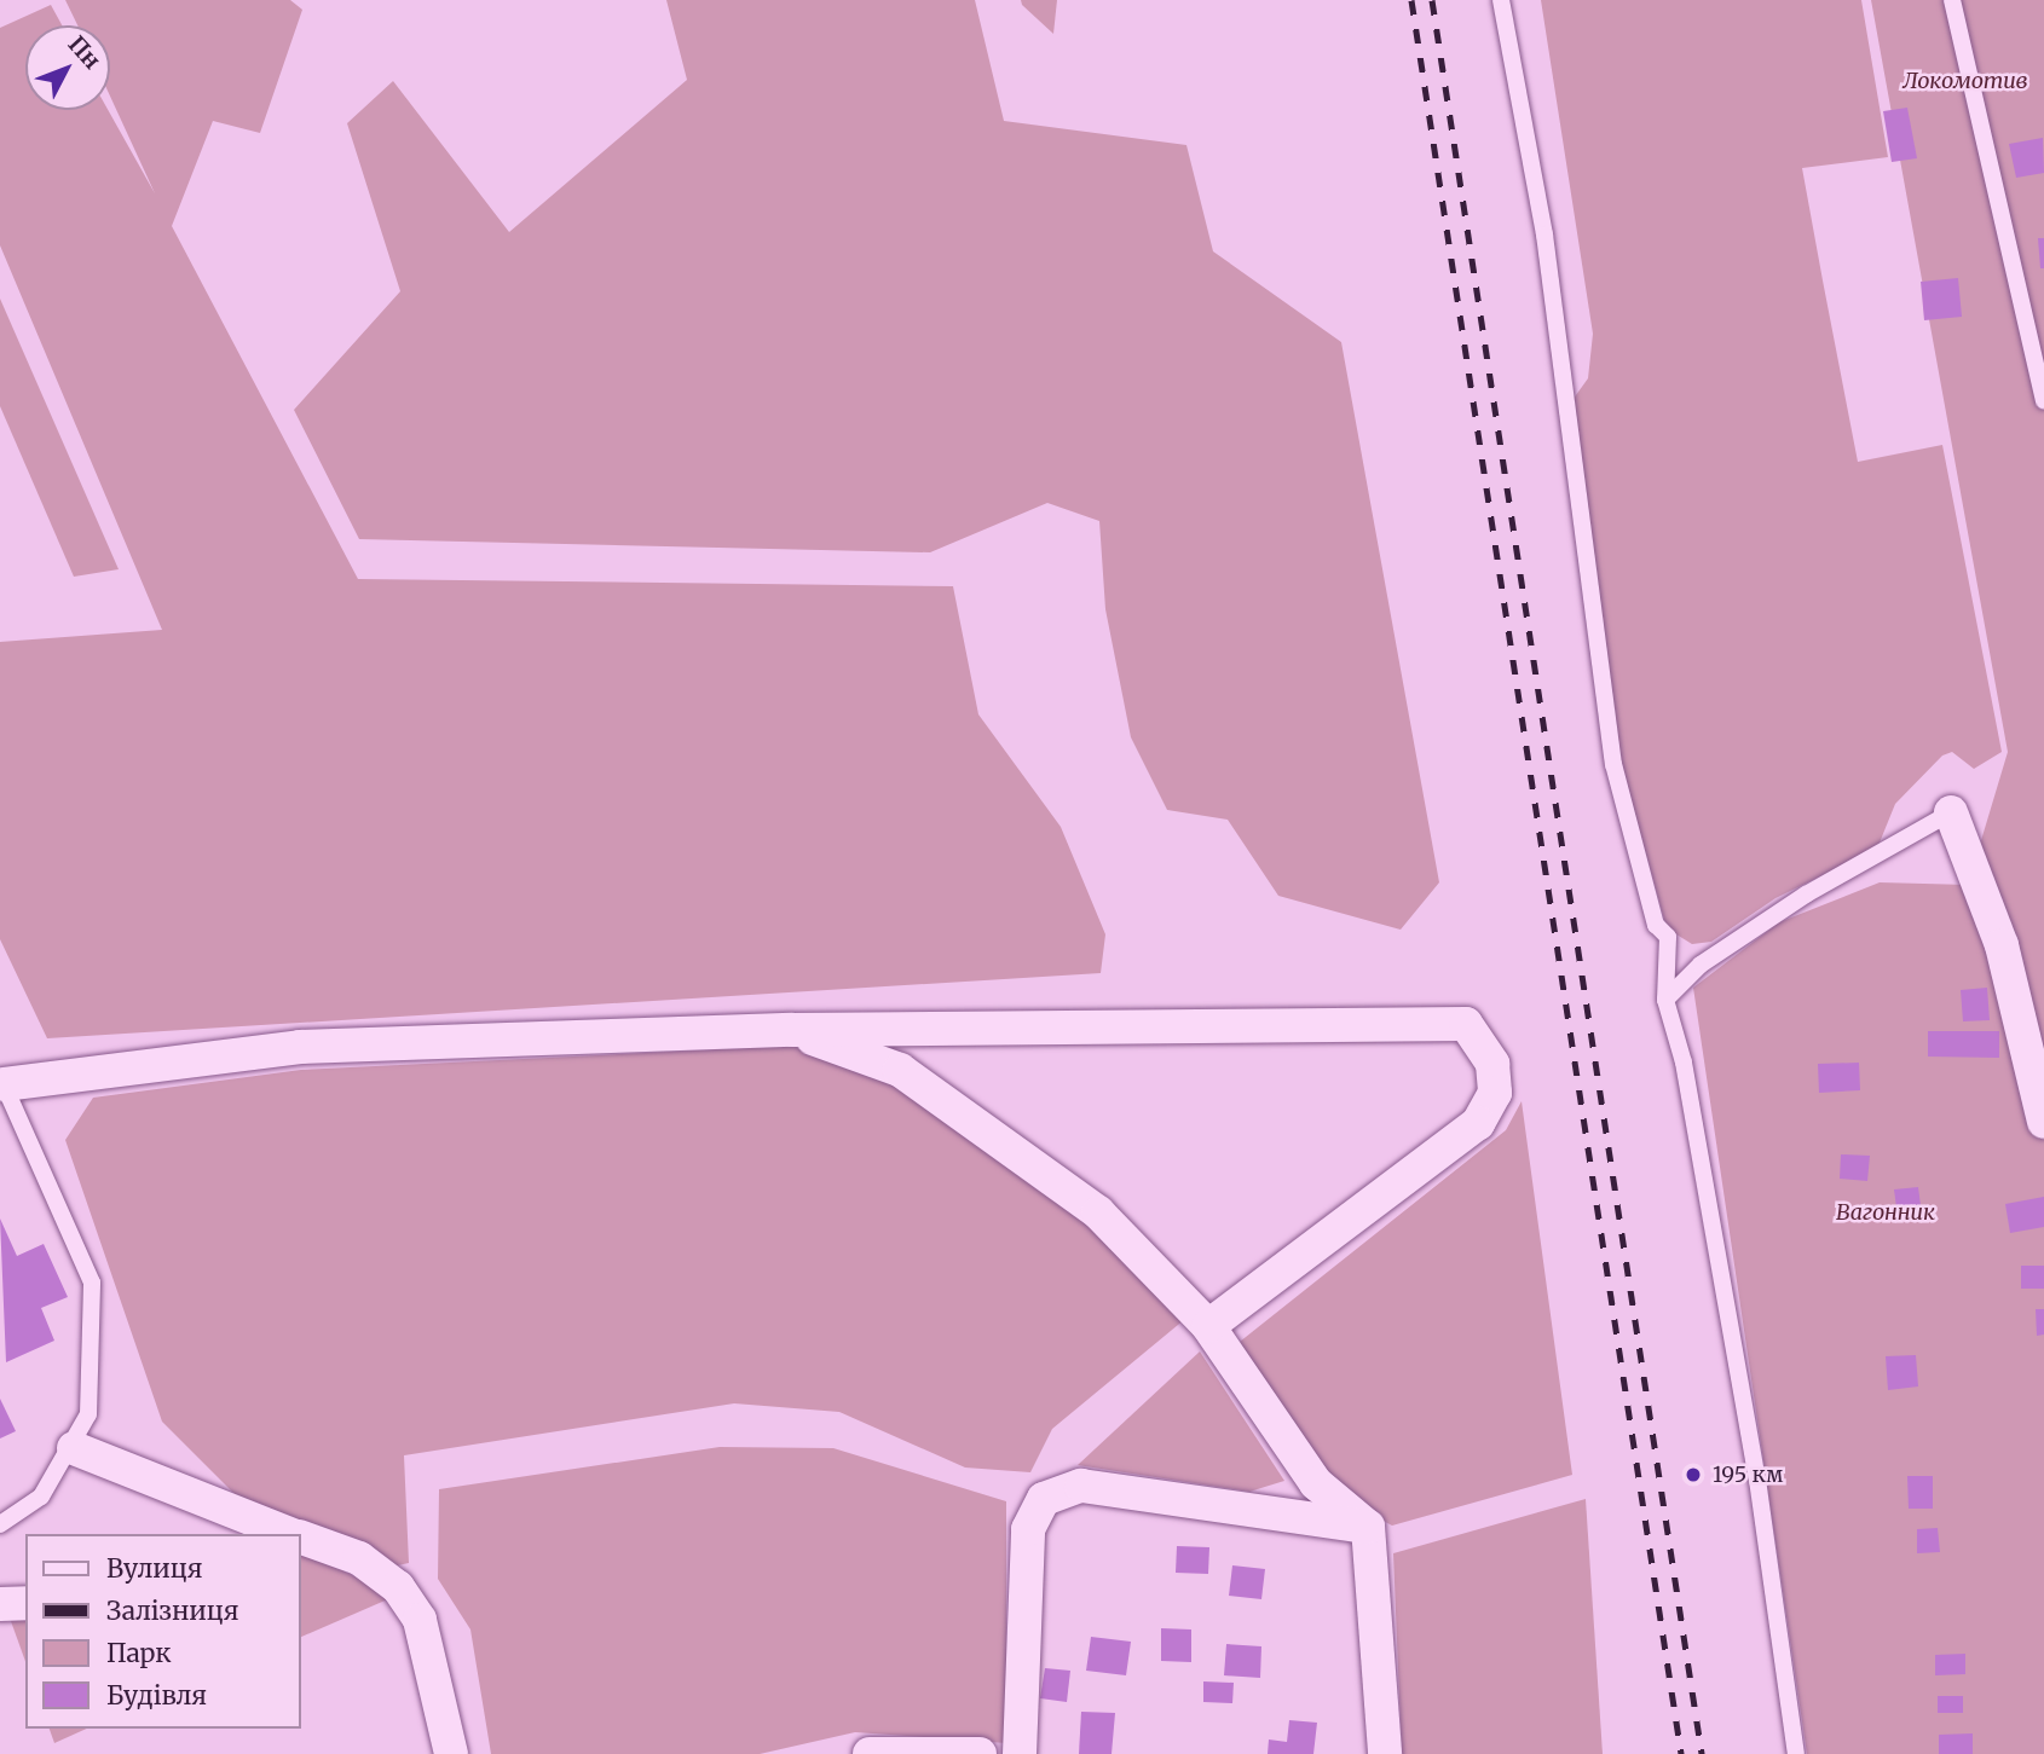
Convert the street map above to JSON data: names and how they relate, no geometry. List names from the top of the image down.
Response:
{
  "parks": ["Локомотив", "Вагонник"],
  "places": ["195 км"],
  "legend": [
    "Вулиця",
    "Залізниця",
    "Парк",
    "Будівля"
  ],
  "north": "top right"
}
